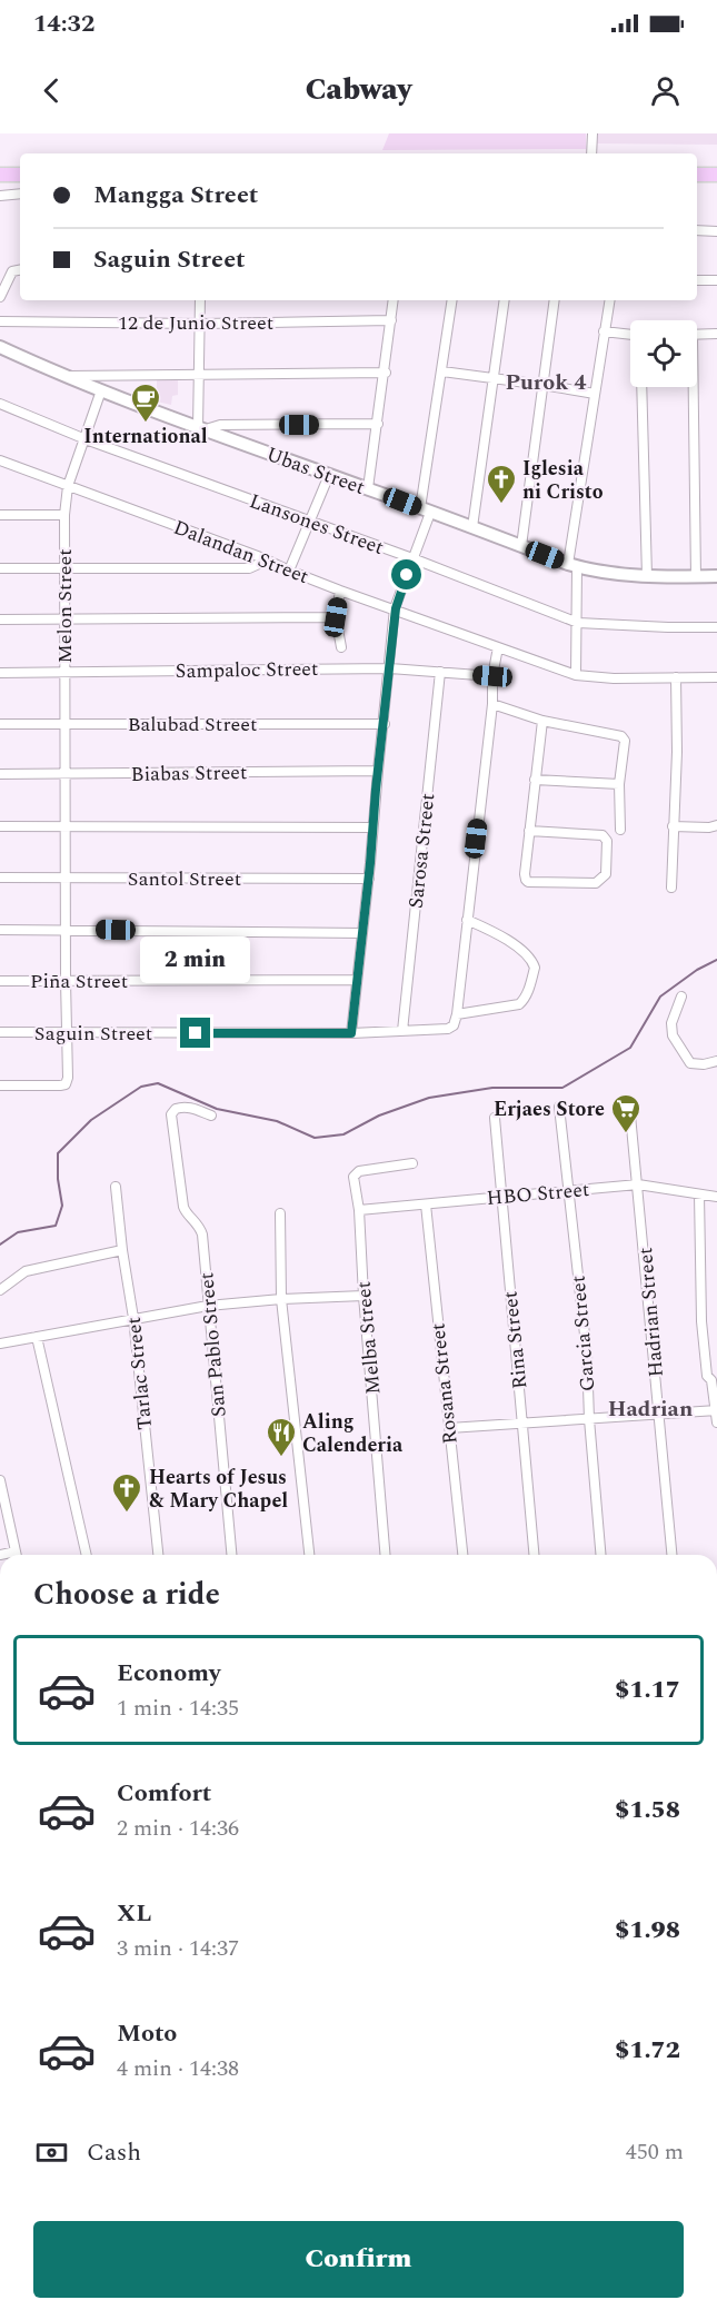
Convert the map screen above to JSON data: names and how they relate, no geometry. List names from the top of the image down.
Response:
{
  "streets": {
    "street": [
      "12 de Junio Street",
      "Ubas Street",
      "Lansones Street",
      "Dalandan Street",
      "Melon Street",
      "Sampaloc Street",
      "Balubad Street",
      "Biabas Street",
      "Sarosa Street",
      "Santol Street",
      "Piña Street",
      "Saguin Street",
      "HBO Street",
      "Hadrian Street",
      "Garcia Street",
      "Melba Street",
      "Rina Street",
      "San Pablo Street",
      "Tarlac Street",
      "Rosana Street"
    ]
  },
  "crossings": [
    ["Ubas Street", "Melon Street"],
    ["Lansones Street", "Melon Street"],
    ["Dalandan Street", "Melon Street"],
    ["Melon Street", "Sampaloc Street"],
    ["Melon Street", "Balubad Street"],
    ["Melon Street", "Biabas Street"],
    ["Melon Street", "Santol Street"],
    ["Melon Street", "Piña Street"],
    ["Melon Street", "Saguin Street"],
    ["Sampaloc Street", "Sarosa Street"],
    ["Sarosa Street", "Saguin Street"],
    ["HBO Street", "Hadrian Street"],
    ["HBO Street", "Garcia Street"],
    ["HBO Street", "Melba Street"],
    ["HBO Street", "Rina Street"],
    ["HBO Street", "Rosana Street"]
  ],
  "districts": ["Purok 4", "Hadrian"],
  "places": {
    "cafe": ["International"],
    "church": ["Iglesia ni Cristo", "Hearts of Jesus & Mary Chapel"],
    "supermarket": ["Erjaes Store"],
    "restaurant": ["Aling Calenderia"]
  },
  "page": {
    "status": "14:32",
    "header": "Cabway",
    "banner": ["Mangga Street", "Saguin Street"],
    "bubble": "2 min",
    "heading": "Choose a ride",
    "list": [
      {
        "name": "Economy",
        "note": "1 min · 14:35",
        "value": "$1.17"
      },
      {
        "name": "Comfort",
        "note": "2 min · 14:36",
        "value": "$1.58"
      },
      {
        "name": "XL",
        "note": "3 min · 14:37",
        "value": "$1.98"
      },
      {
        "name": "Moto",
        "note": "4 min · 14:38",
        "value": "$1.72"
      }
    ],
    "pay": ["Cash", "450 m"],
    "buttons": "Confirm"
  }
}
